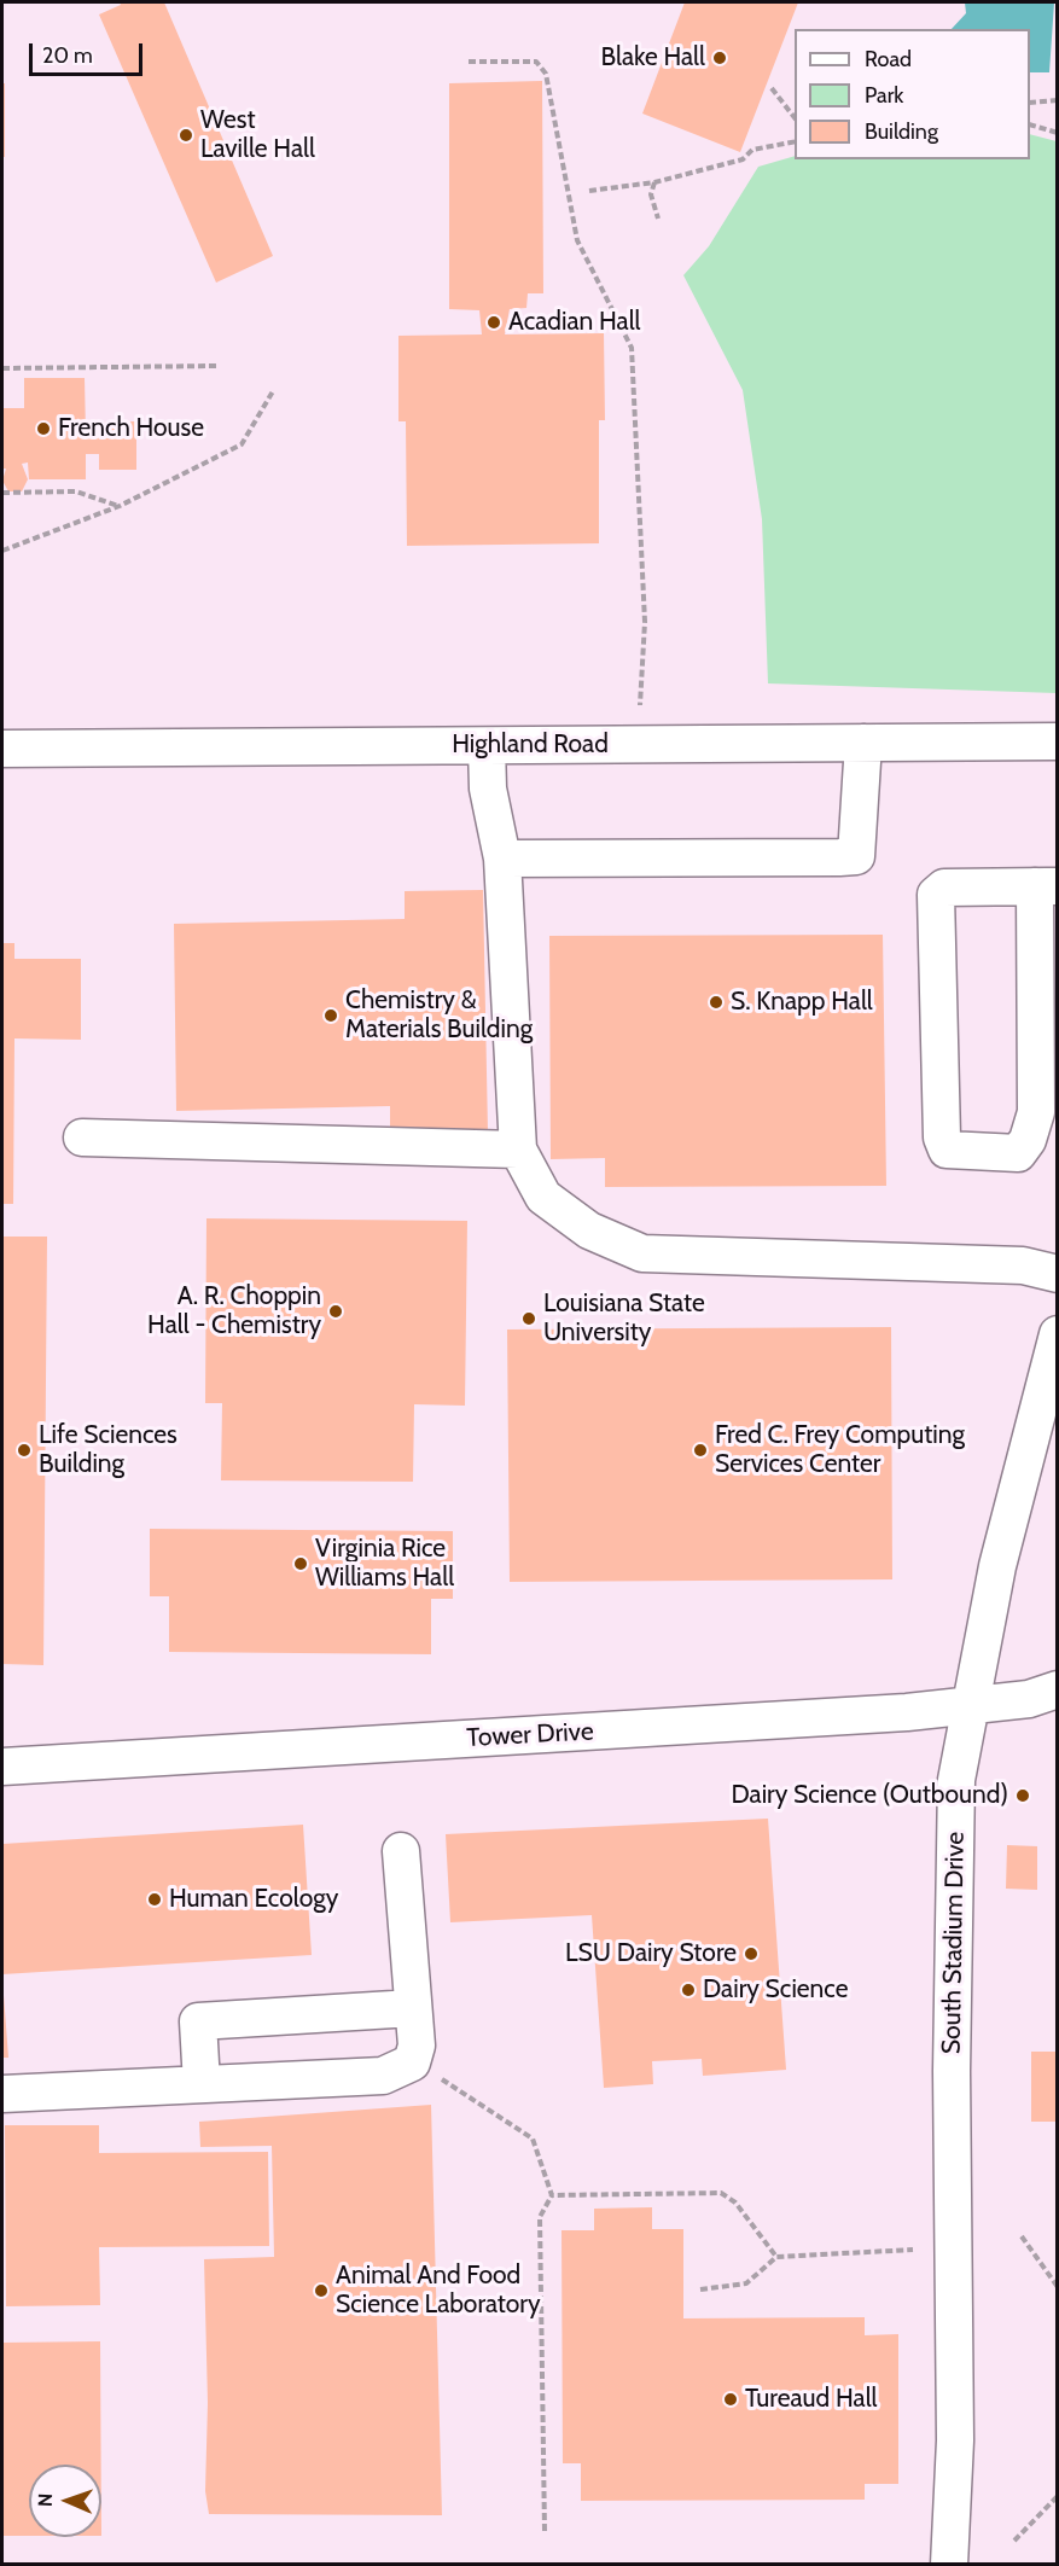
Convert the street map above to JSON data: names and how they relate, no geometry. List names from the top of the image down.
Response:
{
  "streets": {
    "street": ["Highland Road", "Tower Drive", "South Stadium Drive"]
  },
  "crossings": [
    ["Tower Drive", "South Stadium Drive"]
  ],
  "places": [
    "Blake Hall",
    "West Laville Hall",
    "Acadian Hall",
    "French House",
    "S. Knapp Hall",
    "Chemistry & Materials Building",
    "A. R. Choppin Hall - Chemistry",
    "Louisiana State University",
    "Life Sciences Building",
    "Fred C. Frey Computing Services Center",
    "Virginia Rice Williams Hall",
    "Dairy Science (Outbound)",
    "Human Ecology",
    "LSU Dairy Store",
    "Dairy Science",
    "Animal And Food Science Laboratory",
    "Tureaud Hall"
  ],
  "legend": ["Road", "Park", "Building"],
  "scale_bar": "20 m",
  "north": "left"
}
